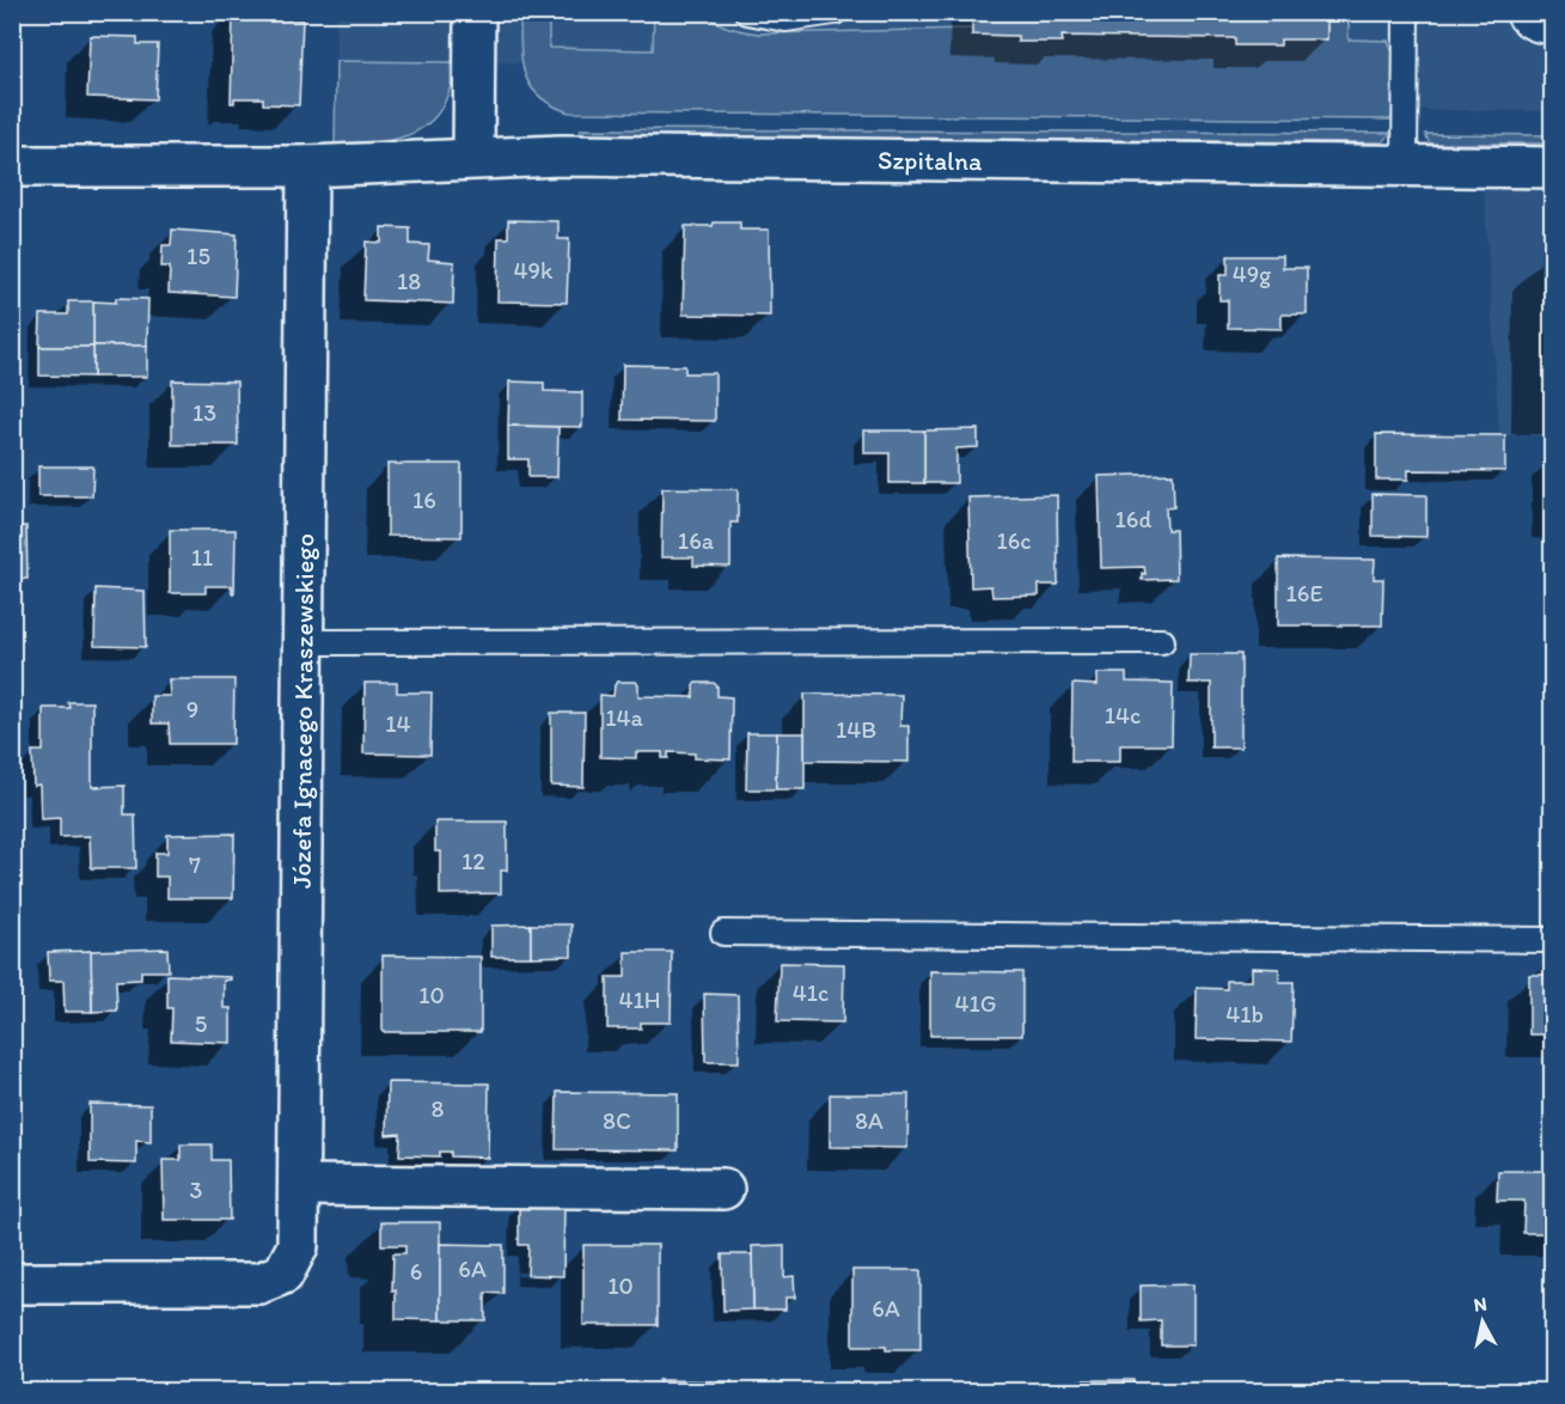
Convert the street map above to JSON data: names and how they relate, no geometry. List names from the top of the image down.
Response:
{
  "streets": {
    "street": ["Szpitalna", "Józefa Ignacego Kraszewskiego"]
  },
  "crossings": [
    ["Szpitalna", "Józefa Ignacego Kraszewskiego"]
  ],
  "house_numbers": [
    "15",
    "49k",
    "49g",
    "18",
    "13",
    "16",
    "16d",
    "16a",
    "16c",
    "11",
    "16E",
    "9",
    "14c",
    "14a",
    "14",
    "14B",
    "12",
    "7",
    "41c",
    "10",
    "41H",
    "41G",
    "41b",
    "5",
    "8",
    "8C",
    "8A",
    "3",
    "6A",
    "6",
    "10",
    "6A"
  ],
  "north": "top"
}
